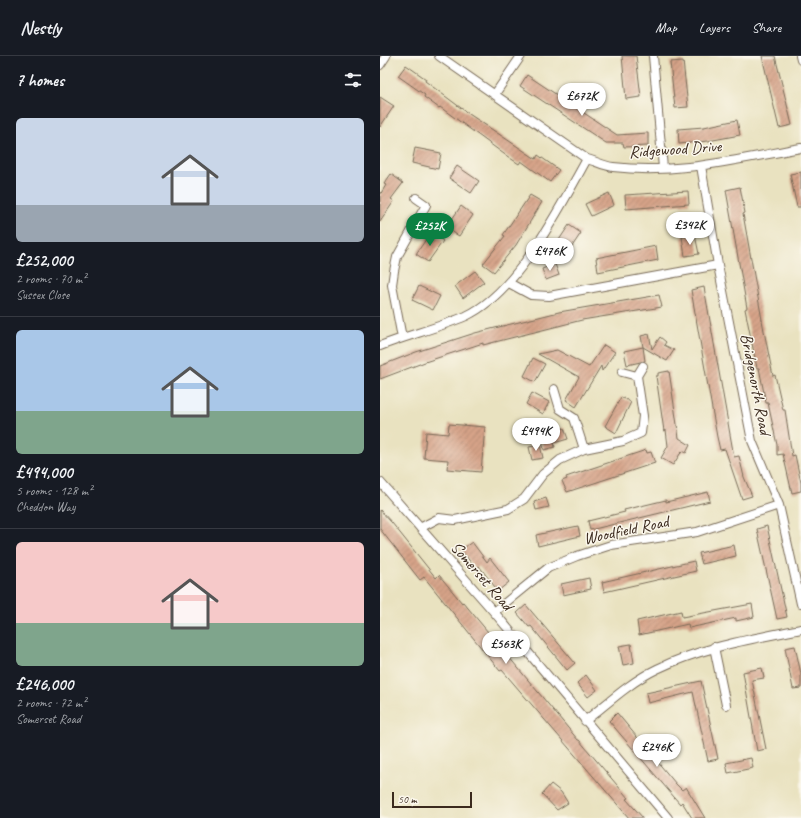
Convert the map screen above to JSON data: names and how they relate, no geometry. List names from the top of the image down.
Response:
{
  "streets": {
    "street": [
      "Ridgewood Drive",
      "Bridgenorth Road",
      "Woodfield Road",
      "Somerset Road"
    ]
  },
  "crossings": [
    ["Ridgewood Drive", "Bridgenorth Road"],
    ["Bridgenorth Road", "Woodfield Road"],
    ["Woodfield Road", "Somerset Road"]
  ],
  "scale_bar": "50 m",
  "page": {
    "header": "Nestly",
    "nav": ["Map", "Layers", "Share"],
    "heading": "7 homes",
    "price": [
      "£672K",
      "£342K",
      "£252K",
      "£476K",
      "£494K",
      "£563K",
      "£246K"
    ],
    "list": [
      {
        "name": "£252,000",
        "note": "2 rooms · 70 m² · Sussex Close"
      },
      {
        "name": "£494,000",
        "note": "5 rooms · 128 m² · Cheddon Way"
      },
      {
        "name": "£246,000",
        "note": "2 rooms · 72 m² · Somerset Road"
      }
    ],
    "scale": "50 m"
  }
}
